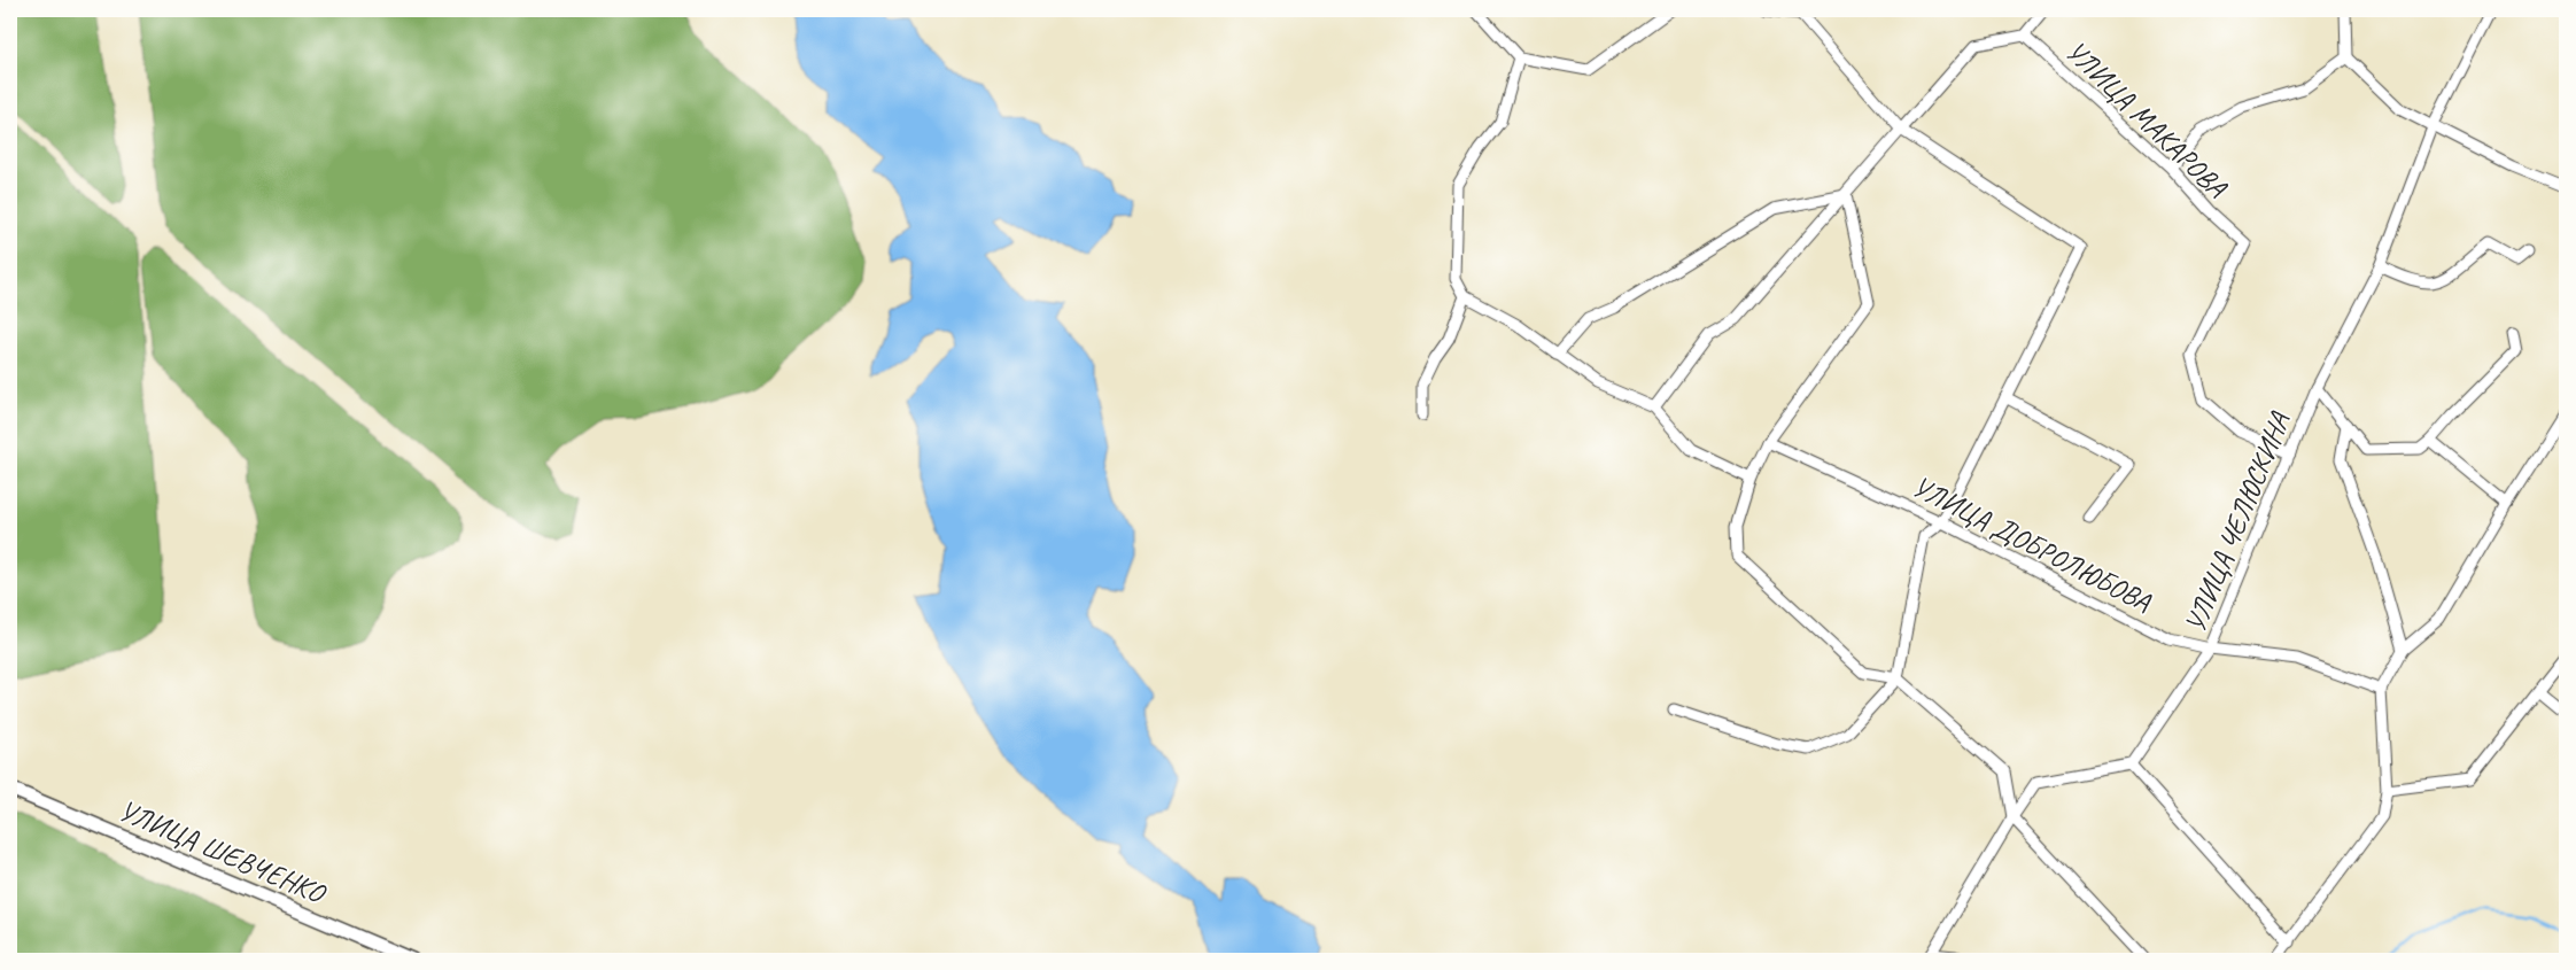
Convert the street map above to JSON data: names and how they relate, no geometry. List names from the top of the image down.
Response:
{
  "streets": {
    "street": [
      "УЛИЦА МАКАРОВА",
      "УЛИЦА ЧЕЛЮСКИНА",
      "УЛИЦА ДОБРОЛЮБОВА",
      "УЛИЦА ШЕВЧЕНКО"
    ]
  },
  "crossings": [
    ["УЛИЦА МАКАРОВА", "УЛИЦА ЧЕЛЮСКИНА"],
    ["УЛИЦА ЧЕЛЮСКИНА", "УЛИЦА ДОБРОЛЮБОВА"]
  ]
}
